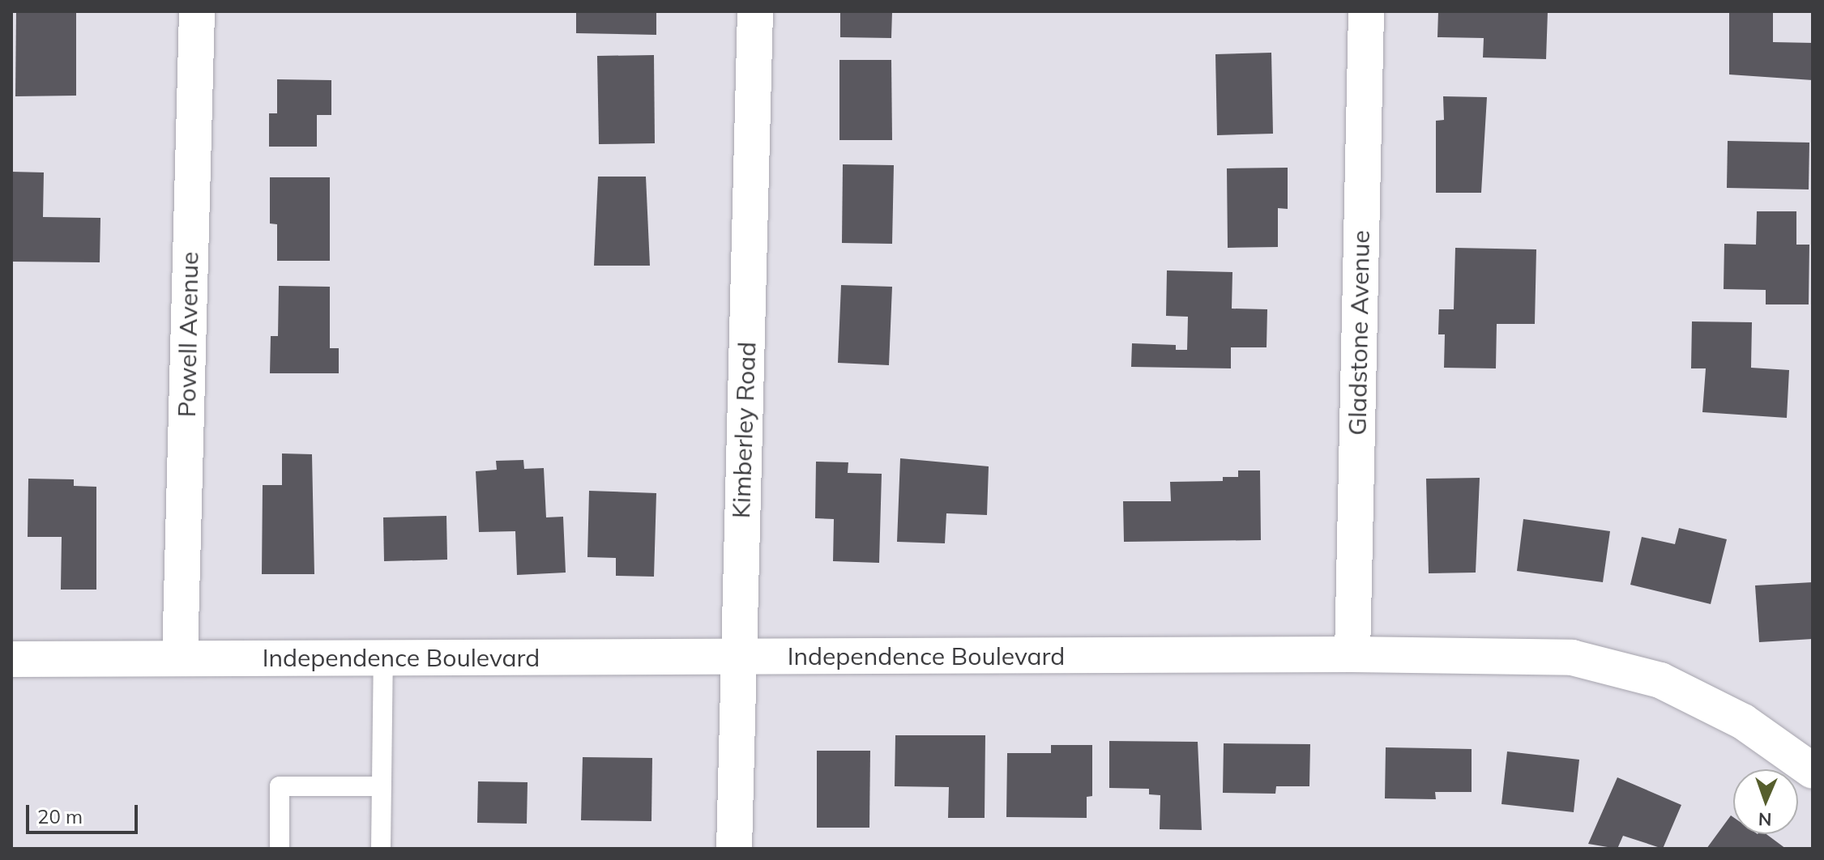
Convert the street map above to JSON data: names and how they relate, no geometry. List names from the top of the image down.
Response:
{
  "streets": {
    "street": [
      "Gladstone Avenue",
      "Powell Avenue",
      "Kimberley Road",
      "Independence Boulevard"
    ]
  },
  "crossings": [
    ["Gladstone Avenue", "Independence Boulevard"],
    ["Powell Avenue", "Independence Boulevard"],
    ["Kimberley Road", "Independence Boulevard"]
  ],
  "scale_bar": "20 m",
  "north": "bottom"
}
